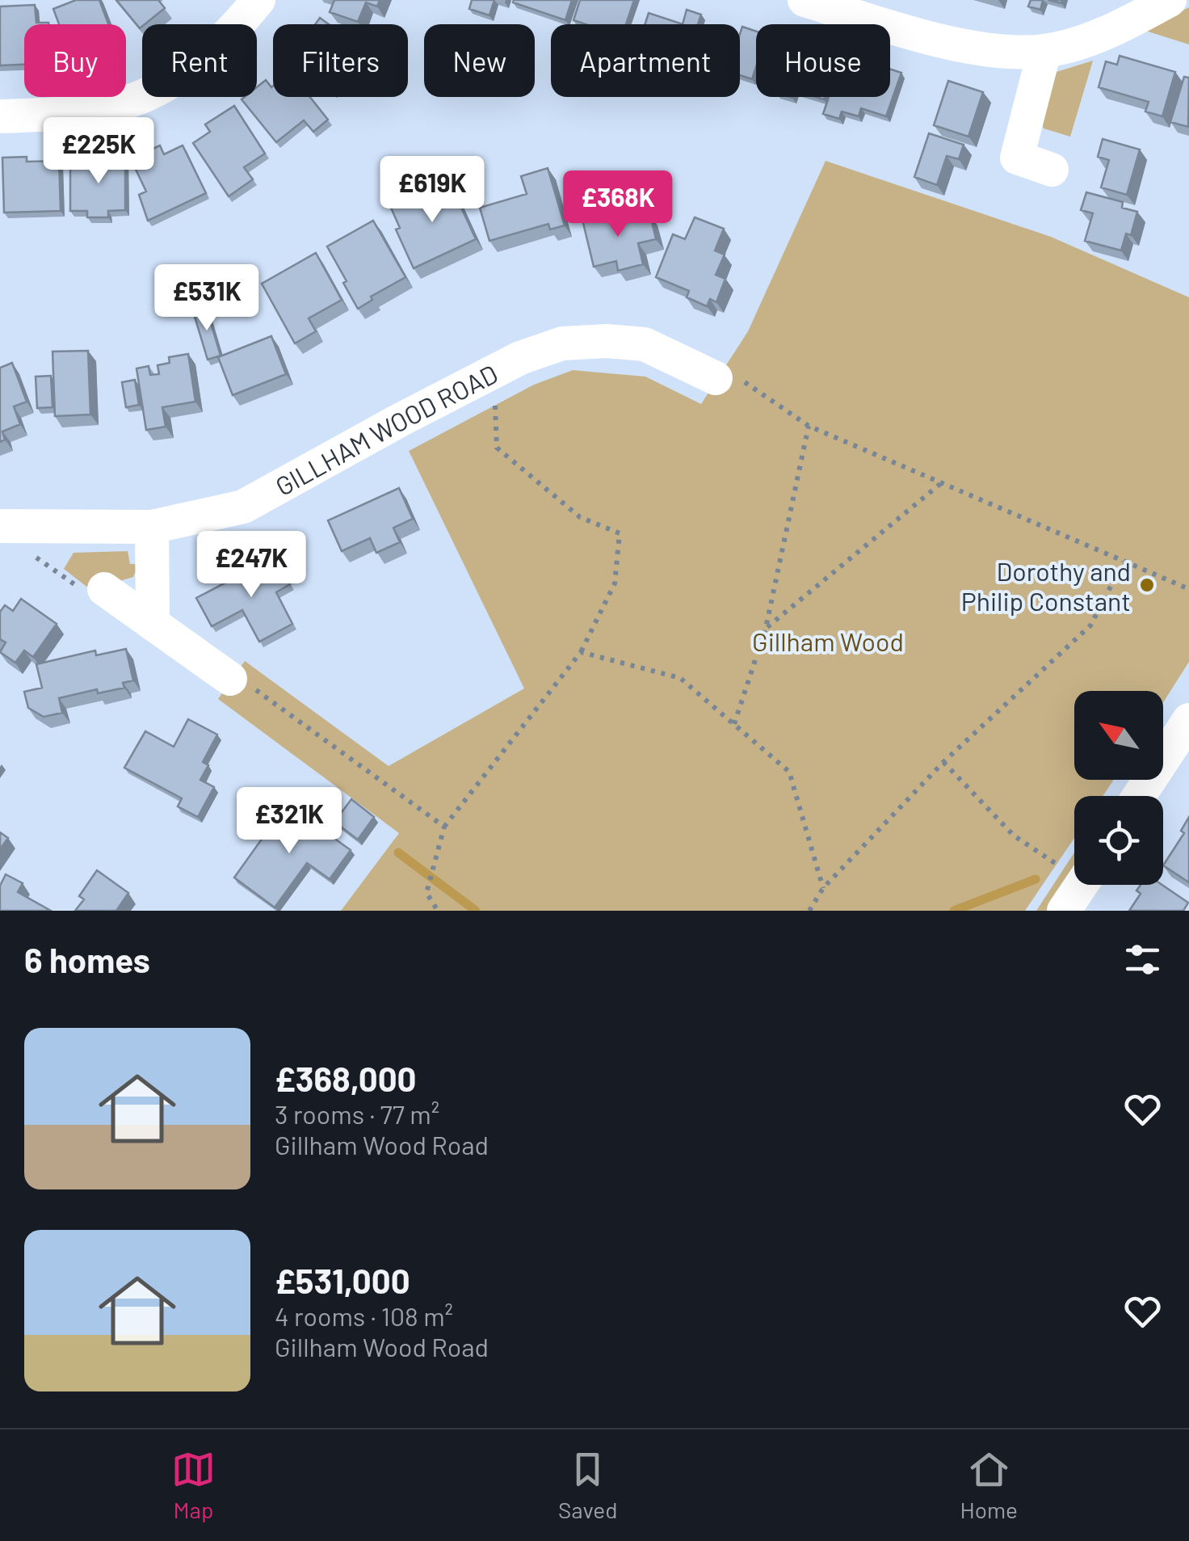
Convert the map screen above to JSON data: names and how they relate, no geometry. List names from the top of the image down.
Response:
{
  "streets": {
    "street": ["GILLHAM WOOD ROAD"]
  },
  "parks": ["Gillham Wood"],
  "places": ["Dorothy and Philip Constant"],
  "north": "top left",
  "page": {
    "chip": [
      "Buy",
      "Rent",
      "Filters",
      "New",
      "Apartment",
      "House"
    ],
    "price": [
      "£225K",
      "£619K",
      "£368K",
      "£531K",
      "£247K",
      "£321K"
    ],
    "heading": "6 homes",
    "list": [
      {
        "name": "£368,000",
        "note": "3 rooms · 77 m² · Gillham Wood Road"
      },
      {
        "name": "£531,000",
        "note": "4 rooms · 108 m² · Gillham Wood Road"
      }
    ],
    "tabs": ["Map", "Saved", "Home"]
  }
}
